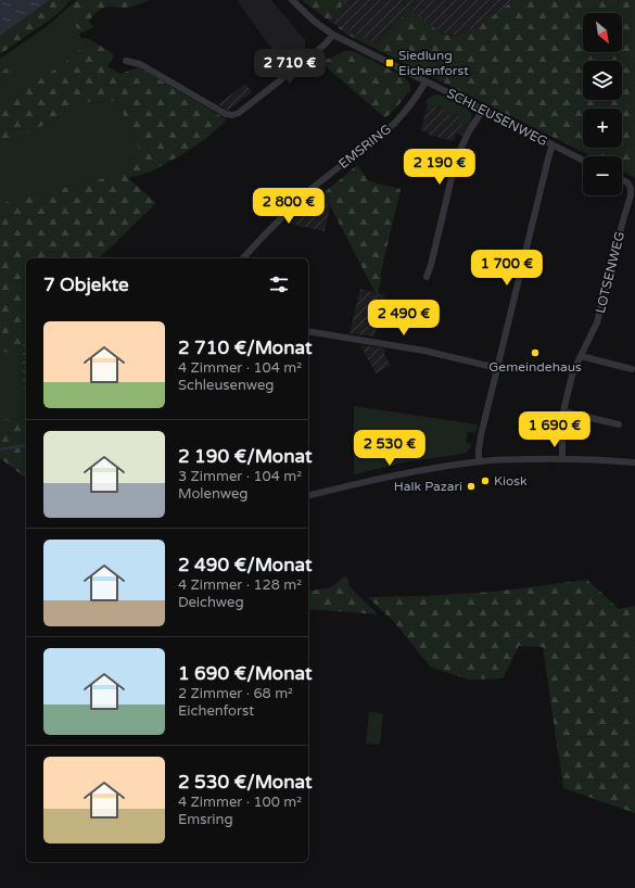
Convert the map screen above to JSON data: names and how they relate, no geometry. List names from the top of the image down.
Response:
{
  "streets": {
    "street": ["SCHLEUSENWEG", "EMSRING", "LOTSENWEG"]
  },
  "crossings": [
    ["SCHLEUSENWEG", "EMSRING"]
  ],
  "places": {
    "transit": ["Siedlung Eichenforst"],
    "other": ["Gemeindehaus", "Kiosk", "Halk Pazari"]
  },
  "north": "bottom right",
  "page": {
    "map_buttons": ["+", "−"],
    "price": [
      "2 710 €",
      "2 190 €",
      "2 800 €",
      "1 700 €",
      "2 490 €",
      "1 690 €",
      "2 530 €"
    ],
    "heading": "7 Objekte",
    "list": [
      {
        "name": "2 710 €/Monat",
        "note": "4 Zimmer · 104 m² · Schleusenweg"
      },
      {
        "name": "2 190 €/Monat",
        "note": "3 Zimmer · 104 m² · Molenweg"
      },
      {
        "name": "2 490 €/Monat",
        "note": "4 Zimmer · 128 m² · Deichweg"
      },
      {
        "name": "1 690 €/Monat",
        "note": "2 Zimmer · 68 m² · Eichenforst"
      },
      {
        "name": "2 530 €/Monat",
        "note": "4 Zimmer · 100 m² · Emsring"
      }
    ]
  }
}
